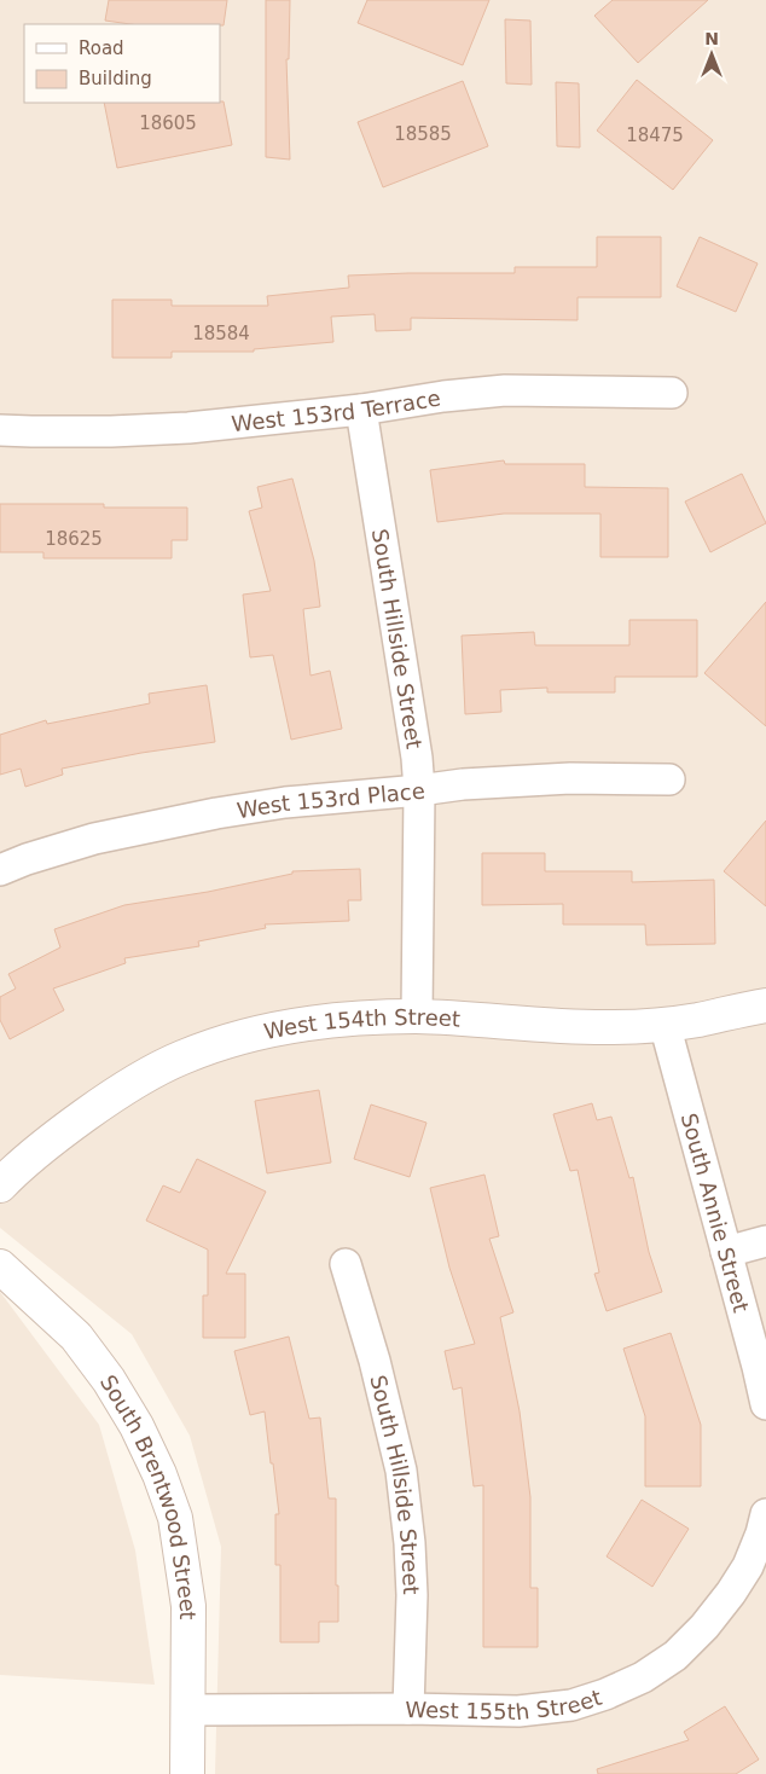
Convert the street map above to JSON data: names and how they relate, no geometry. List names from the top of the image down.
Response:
{
  "streets": {
    "street": [
      "West 153rd Terrace",
      "South Hillside Street",
      "West 153rd Place",
      "West 154th Street",
      "South Annie Street",
      "South Brentwood Street",
      "West 155th Street"
    ]
  },
  "crossings": [
    ["West 153rd Terrace", "South Hillside Street"],
    ["South Hillside Street", "West 153rd Place"],
    ["South Hillside Street", "West 154th Street"],
    ["South Hillside Street", "West 155th Street"],
    ["West 154th Street", "South Annie Street"],
    ["South Brentwood Street", "West 155th Street"]
  ],
  "house_numbers": [
    "18605",
    "18585",
    "18475",
    "18584",
    "18625"
  ],
  "legend": ["Road", "Building"],
  "north": "top"
}
